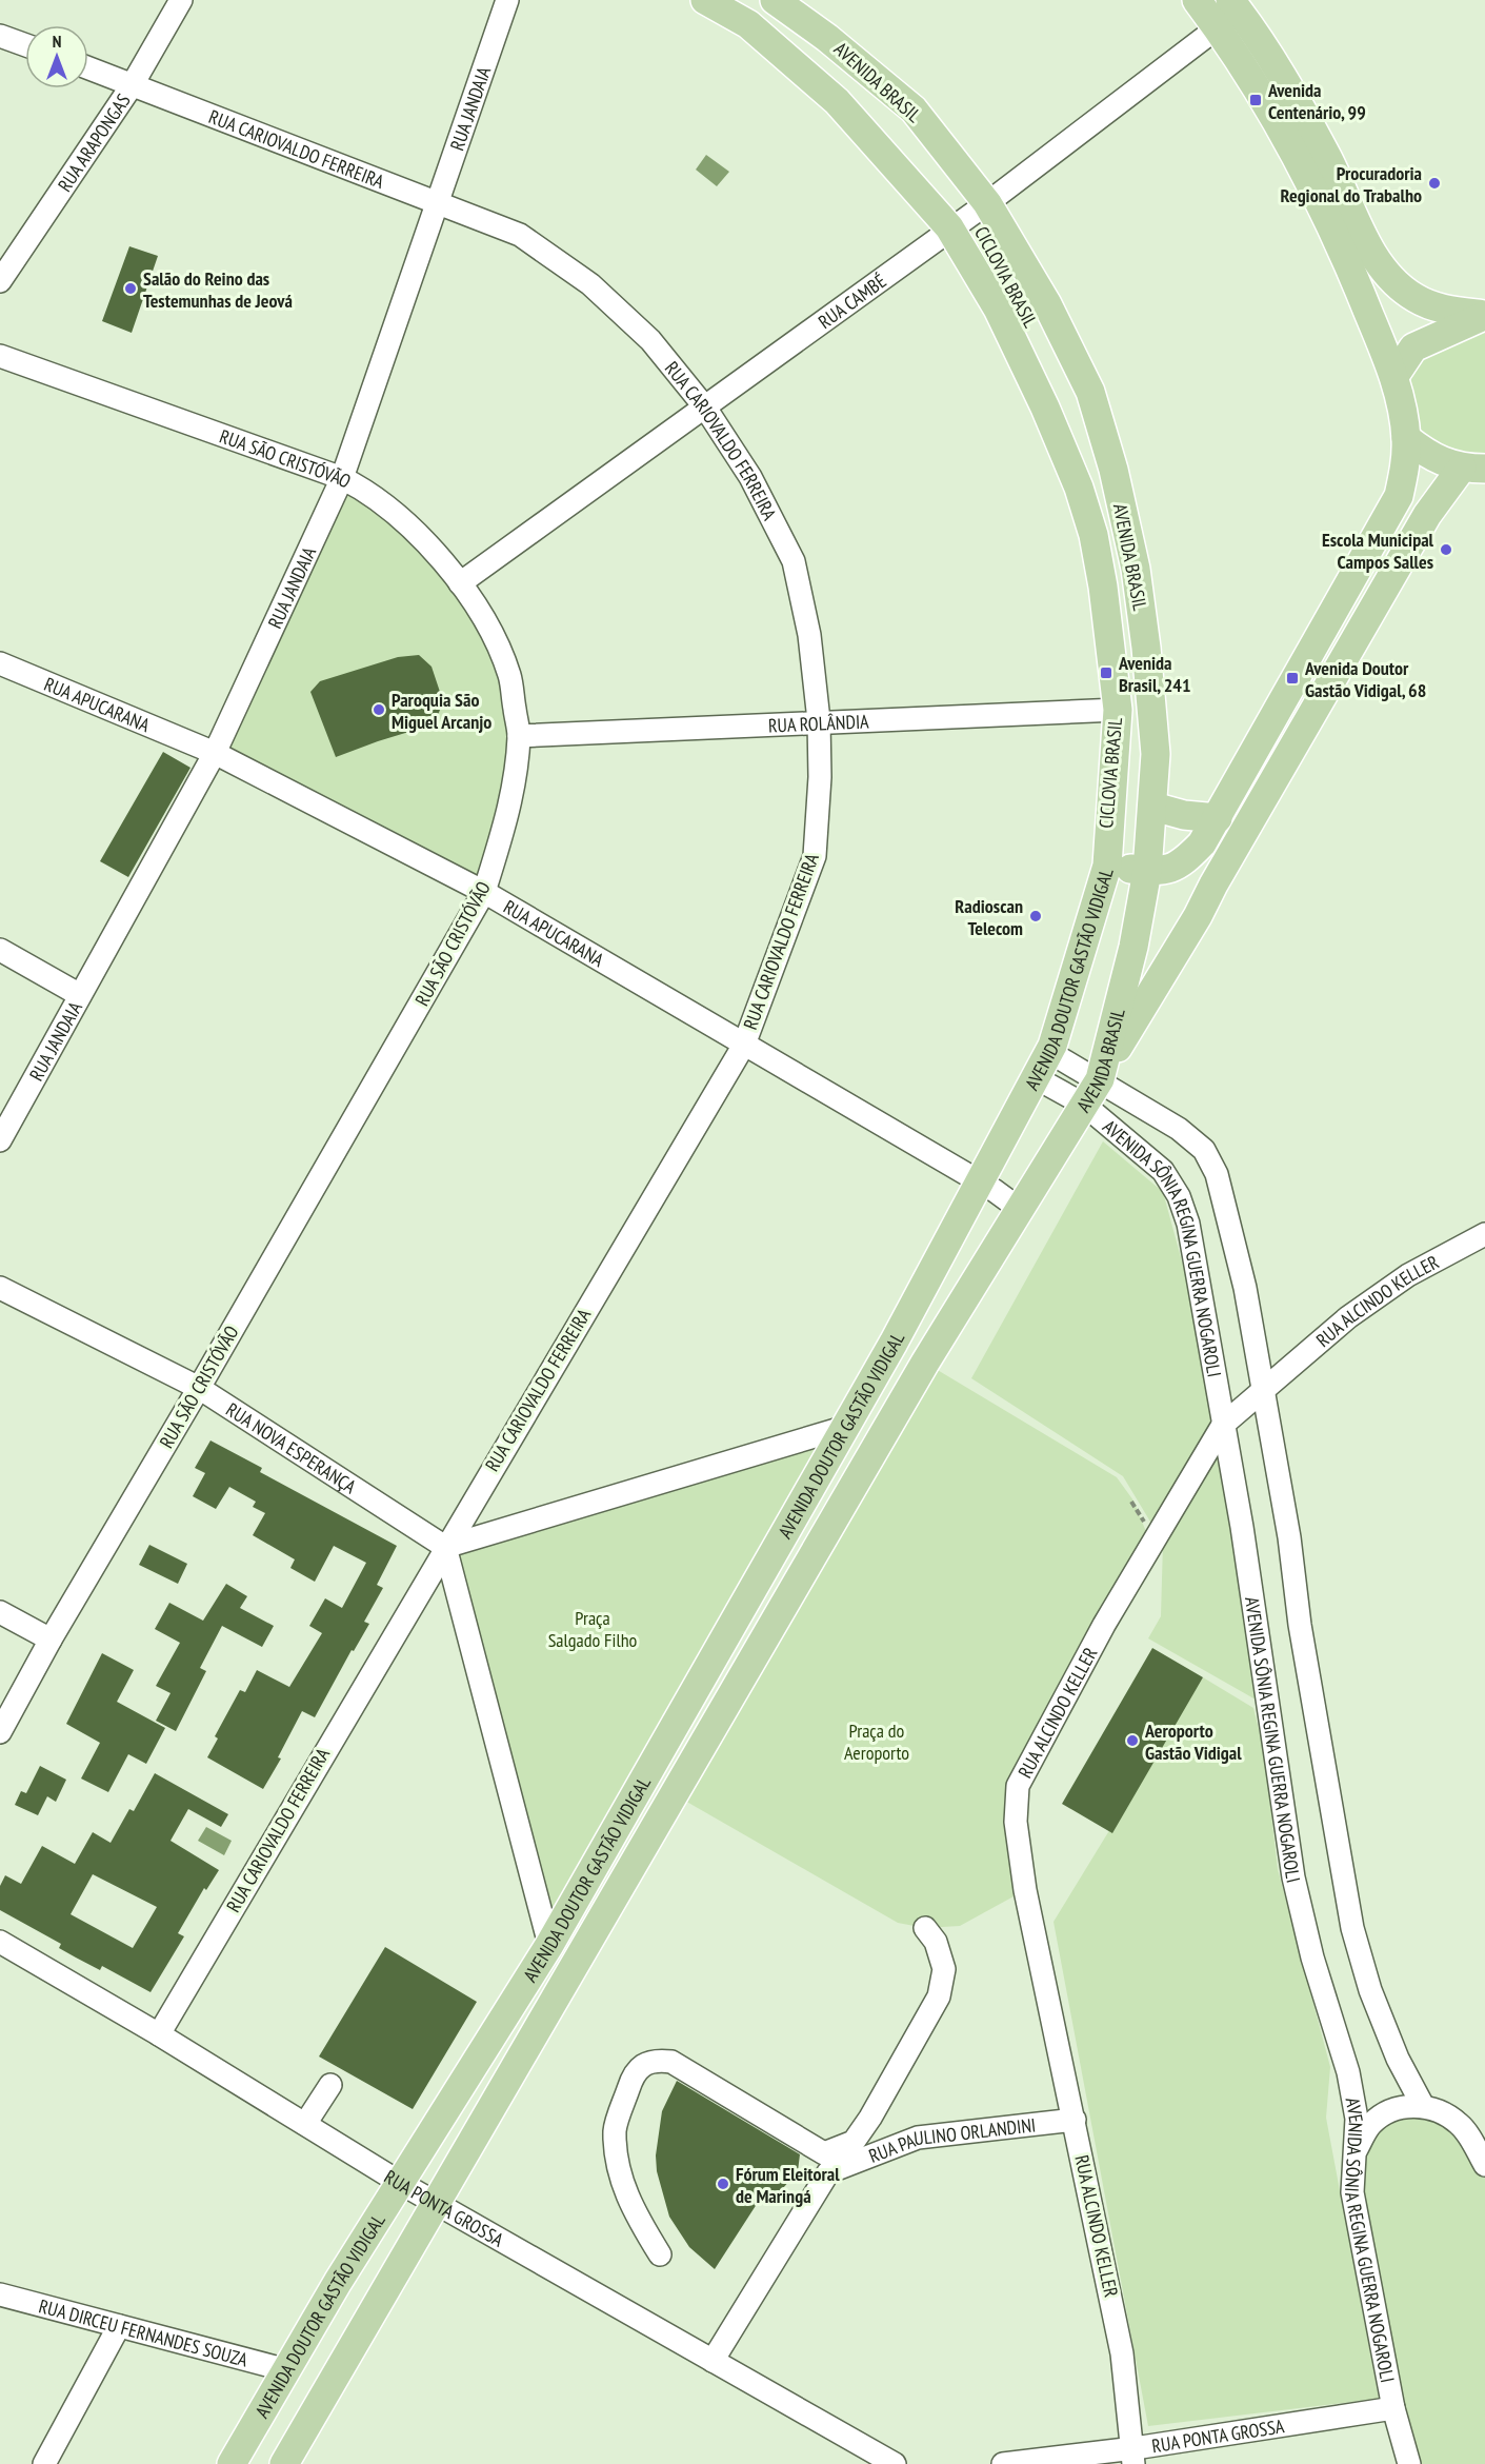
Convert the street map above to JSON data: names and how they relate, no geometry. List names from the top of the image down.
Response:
{
  "streets": {
    "main road": ["AVENIDA BRASIL", "AVENIDA DOUTOR GASTÃO VIDIGAL"],
    "street": [
      "RUA JANDAIA",
      "RUA ARAPONGAS",
      "RUA CARIOVALDO FERREIRA",
      "RUA CAMBÉ",
      "RUA SÃO CRISTÓVÃO",
      "RUA APUCARANA",
      "RUA ROLÂNDIA",
      "AVENIDA SÔNIA REGINA GUERRA NOGAROLI",
      "RUA ALCINDO KELLER",
      "RUA NOVA ESPERANÇA",
      "RUA PAULINO ORLANDINI",
      "RUA PONTA GROSSA",
      "RUA DIRCEU FERNANDES SOUZA"
    ]
  },
  "crossings": [
    ["AVENIDA BRASIL", "RUA CAMBÉ"],
    ["AVENIDA BRASIL", "RUA APUCARANA"],
    ["AVENIDA BRASIL", "RUA ROLÂNDIA"],
    ["AVENIDA BRASIL", "AVENIDA DOUTOR GASTÃO VIDIGAL"],
    ["AVENIDA BRASIL", "AVENIDA SÔNIA REGINA GUERRA NOGAROLI"],
    ["RUA JANDAIA", "RUA CARIOVALDO FERREIRA"],
    ["RUA JANDAIA", "RUA SÃO CRISTÓVÃO"],
    ["RUA JANDAIA", "RUA APUCARANA"],
    ["RUA ARAPONGAS", "RUA CARIOVALDO FERREIRA"],
    ["RUA CARIOVALDO FERREIRA", "RUA CAMBÉ"],
    ["RUA CARIOVALDO FERREIRA", "RUA APUCARANA"],
    ["RUA CARIOVALDO FERREIRA", "RUA ROLÂNDIA"],
    ["RUA CARIOVALDO FERREIRA", "RUA NOVA ESPERANÇA"],
    ["RUA CARIOVALDO FERREIRA", "RUA PONTA GROSSA"],
    ["RUA CAMBÉ", "RUA SÃO CRISTÓVÃO"],
    ["RUA SÃO CRISTÓVÃO", "RUA APUCARANA"],
    ["RUA SÃO CRISTÓVÃO", "RUA ROLÂNDIA"],
    ["RUA SÃO CRISTÓVÃO", "RUA NOVA ESPERANÇA"],
    ["RUA APUCARANA", "AVENIDA DOUTOR GASTÃO VIDIGAL"],
    ["AVENIDA DOUTOR GASTÃO VIDIGAL", "AVENIDA SÔNIA REGINA GUERRA NOGAROLI"],
    ["AVENIDA DOUTOR GASTÃO VIDIGAL", "RUA PONTA GROSSA"],
    ["AVENIDA DOUTOR GASTÃO VIDIGAL", "RUA DIRCEU FERNANDES SOUZA"],
    ["AVENIDA SÔNIA REGINA GUERRA NOGAROLI", "RUA ALCINDO KELLER"],
    ["AVENIDA SÔNIA REGINA GUERRA NOGAROLI", "RUA PONTA GROSSA"],
    ["RUA ALCINDO KELLER", "RUA PAULINO ORLANDINI"],
    ["RUA ALCINDO KELLER", "RUA PONTA GROSSA"],
    ["RUA PAULINO ORLANDINI", "RUA PONTA GROSSA"]
  ],
  "parks": ["Praça Salgado Filho", "Praça do Aeroporto"],
  "places": {
    "transit": ["Avenida Centenário, 99", "Avenida Brasil, 241", "Avenida Doutor Gastão Vidigal, 68"],
    "other": [
      "Procuradoria Regional do Trabalho",
      "Salão do Reino das Testemunhas de Jeová",
      "Escola Municipal Campos Salles",
      "Paroquia São Miguel Arcanjo",
      "Radioscan Telecom",
      "Aeroporto Gastão Vidigal",
      "Fórum Eleitoral de Maringá"
    ]
  },
  "north": "top"
}
